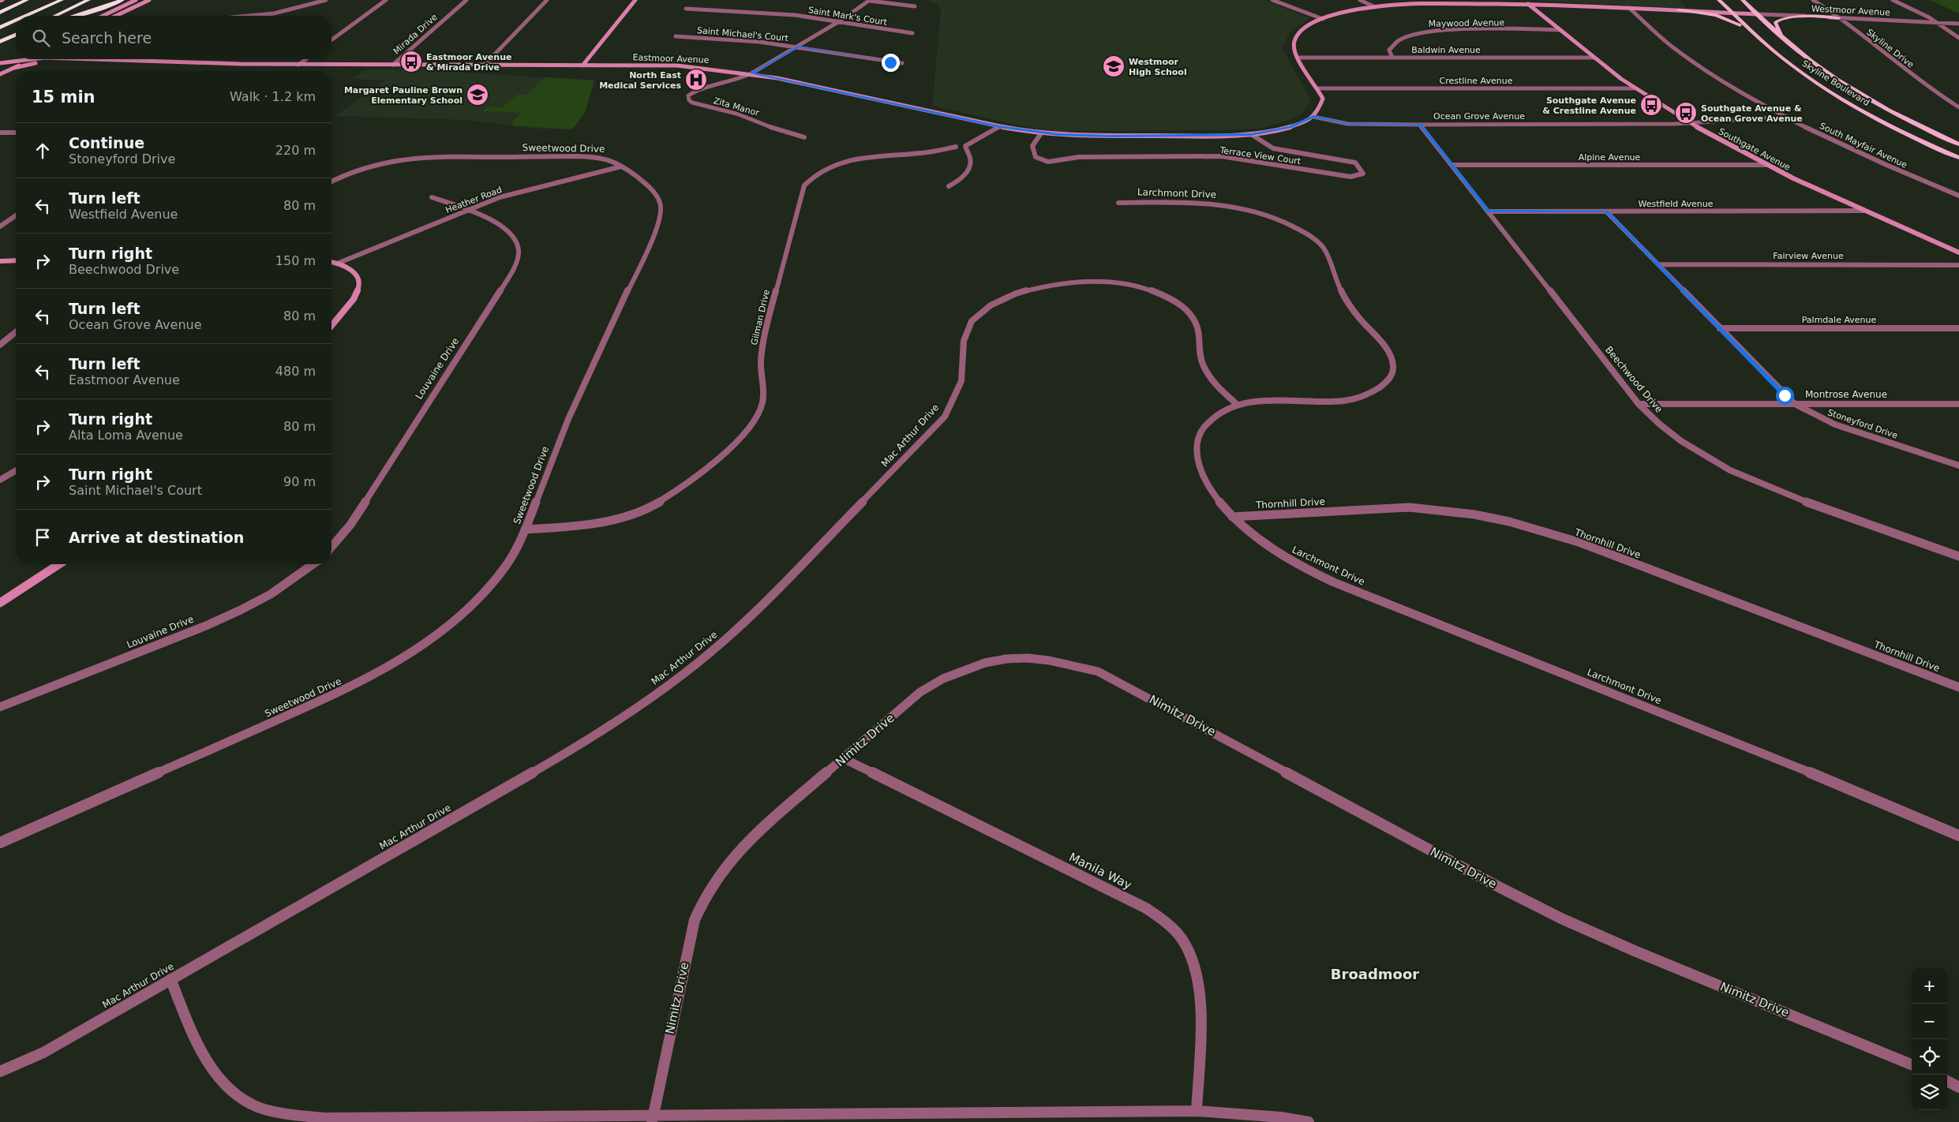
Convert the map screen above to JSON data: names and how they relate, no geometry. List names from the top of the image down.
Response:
{
  "streets": {
    "main road": ["Skyline Boulevard"],
    "street": [
      "Westmoor Avenue",
      "Saint Mark's Court",
      "Maywood Avenue",
      "Mirada Drive",
      "Saint Michael's Court",
      "Skyline Drive",
      "Baldwin Avenue",
      "Eastmoor Avenue",
      "Crestline Avenue",
      "Zita Manor",
      "Ocean Grove Avenue",
      "South Mayfair Avenue",
      "Sweetwood Drive",
      "Southgate Avenue",
      "Terrace View Court",
      "Alpine Avenue",
      "Larchmont Drive",
      "Heather Road",
      "Westfield Avenue",
      "Fairview Avenue",
      "Gilman Drive",
      "Palmdale Avenue",
      "Louvaine Drive",
      "Beechwood Drive",
      "Montrose Avenue",
      "Stoneyford Drive",
      "Mac Arthur Drive",
      "Thornhill Drive",
      "Nimitz Drive",
      "Manila Way"
    ]
  },
  "crossings": [
    ["Westmoor Avenue", "Skyline Drive"],
    ["Westmoor Avenue", "Baldwin Avenue"],
    ["Westmoor Avenue", "Eastmoor Avenue"],
    ["Westmoor Avenue", "Crestline Avenue"],
    ["Westmoor Avenue", "Skyline Boulevard"],
    ["Westmoor Avenue", "Ocean Grove Avenue"],
    ["Westmoor Avenue", "South Mayfair Avenue"],
    ["Westmoor Avenue", "Southgate Avenue"],
    ["Maywood Avenue", "Baldwin Avenue"],
    ["Maywood Avenue", "Southgate Avenue"],
    ["Mirada Drive", "Eastmoor Avenue"],
    ["Baldwin Avenue", "Southgate Avenue"],
    ["Eastmoor Avenue", "Zita Manor"],
    ["Eastmoor Avenue", "Ocean Grove Avenue"],
    ["Eastmoor Avenue", "Terrace View Court"],
    ["Crestline Avenue", "Southgate Avenue"],
    ["Ocean Grove Avenue", "South Mayfair Avenue"],
    ["Ocean Grove Avenue", "Southgate Avenue"],
    ["Ocean Grove Avenue", "Beechwood Drive"],
    ["Sweetwood Drive", "Heather Road"],
    ["Sweetwood Drive", "Gilman Drive"],
    ["Southgate Avenue", "Alpine Avenue"],
    ["Southgate Avenue", "Westfield Avenue"],
    ["Alpine Avenue", "Beechwood Drive"],
    ["Larchmont Drive", "Mac Arthur Drive"],
    ["Larchmont Drive", "Thornhill Drive"],
    ["Heather Road", "Louvaine Drive"],
    ["Westfield Avenue", "Beechwood Drive"],
    ["Westfield Avenue", "Stoneyford Drive"],
    ["Fairview Avenue", "Stoneyford Drive"],
    ["Palmdale Avenue", "Stoneyford Drive"],
    ["Beechwood Drive", "Montrose Avenue"],
    ["Montrose Avenue", "Stoneyford Drive"],
    ["Nimitz Drive", "Manila Way"]
  ],
  "districts": ["Broadmoor"],
  "places": {
    "bus stop": ["Eastmoor Avenue & Mirada Drive", "Southgate Avenue & Crestline Avenue", "Southgate Avenue & Ocean Grove Avenue"],
    "school or university": ["Westmoor High School", "Margaret Pauline Brown Elementary School"],
    "hospital": ["North East Medical Services"]
  },
  "page": {
    "search": "Search here",
    "heading": ["15 min", "Walk · 1.2 km"],
    "list": [
      ["Continue", "Stoneyford Drive", "220 m"],
      ["Turn left", "Westfield Avenue", "80 m"],
      ["Turn right", "Beechwood Drive", "150 m"],
      ["Turn left", "Ocean Grove Avenue", "80 m"],
      ["Turn left", "Eastmoor Avenue", "480 m"],
      ["Turn right", "Alta Loma Avenue", "80 m"],
      ["Turn right", "Saint Michael's Court", "90 m"],
      "Arrive at destination"
    ],
    "map_buttons": ["+", "−"]
  }
}
